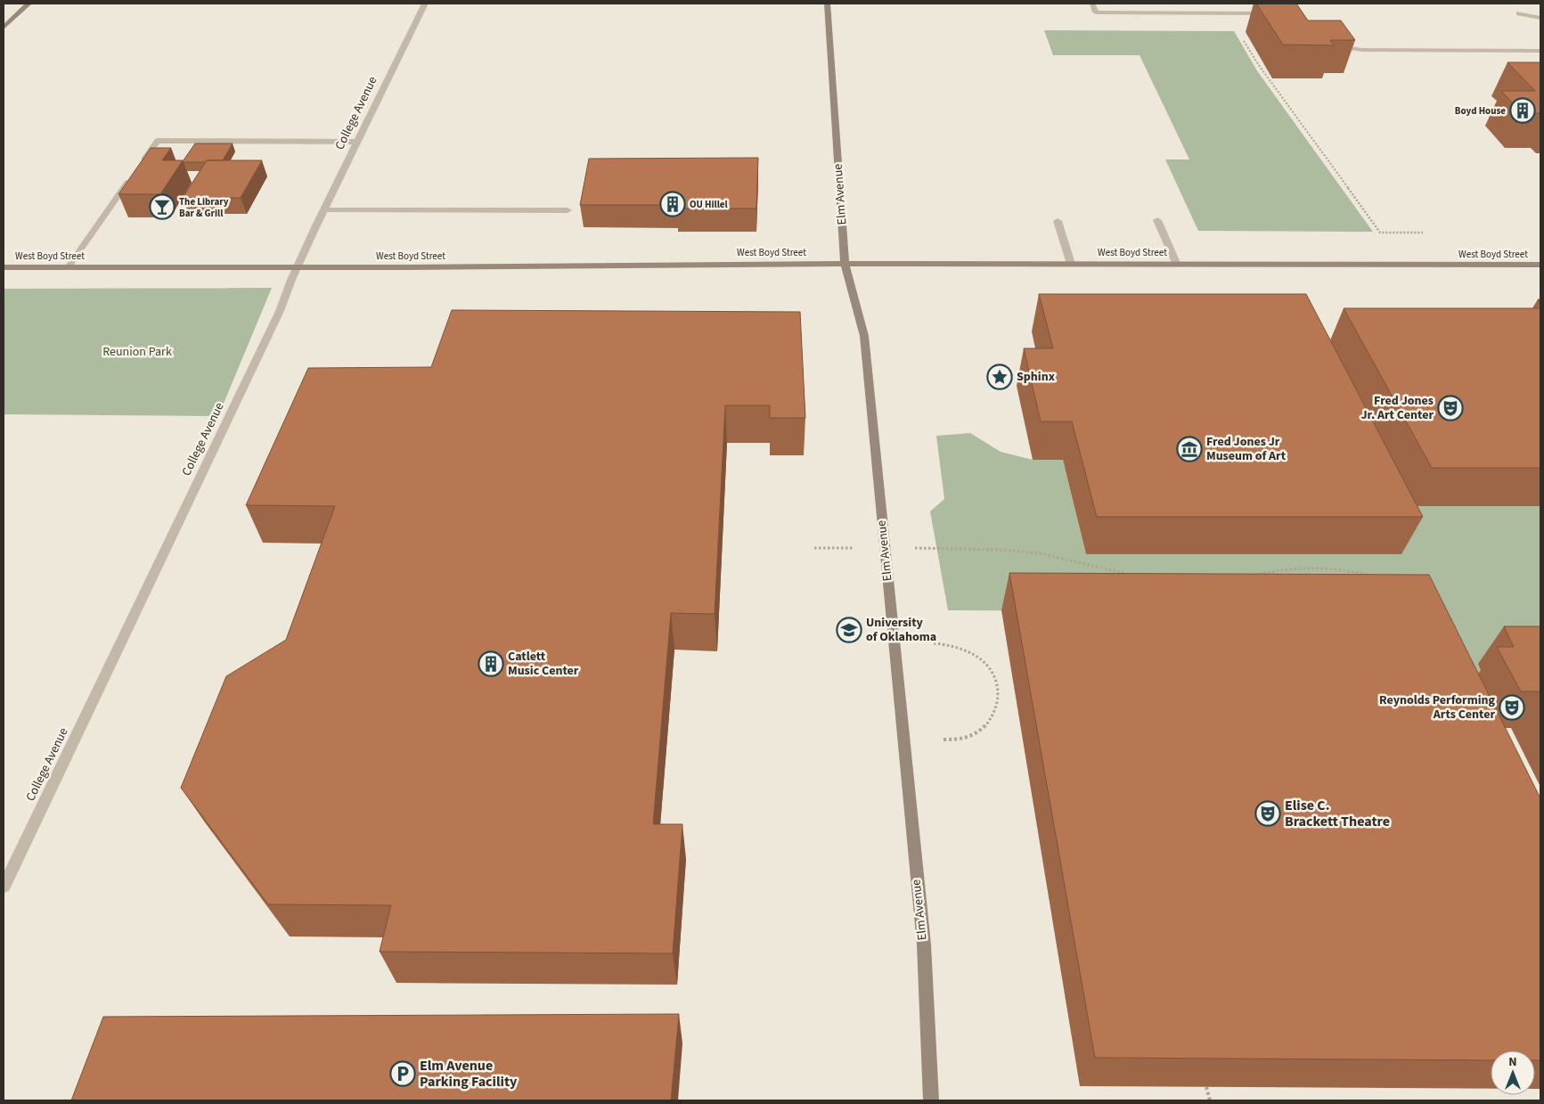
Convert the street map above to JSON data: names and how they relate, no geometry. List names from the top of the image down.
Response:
{
  "streets": {
    "street": ["College Avenue", "Elm Avenue", "West Boyd Street"]
  },
  "crossings": [
    ["College Avenue", "West Boyd Street"],
    ["Elm Avenue", "West Boyd Street"]
  ],
  "parks": ["Reunion Park"],
  "places": {
    "building": ["Boyd House", "OU Hillel", "Catlett Music Center"],
    "bar": ["The Library Bar & Grill"],
    "place": ["Sphinx"],
    "theatre": ["Fred Jones Jr. Art Center", "Reynolds Performing Arts Center", "Elise C. Brackett Theatre"],
    "museum": ["Fred Jones Jr Museum of Art"],
    "school or university": ["University of Oklahoma"],
    "parking": ["Elm Avenue Parking Facility"]
  },
  "north": "top"
}
